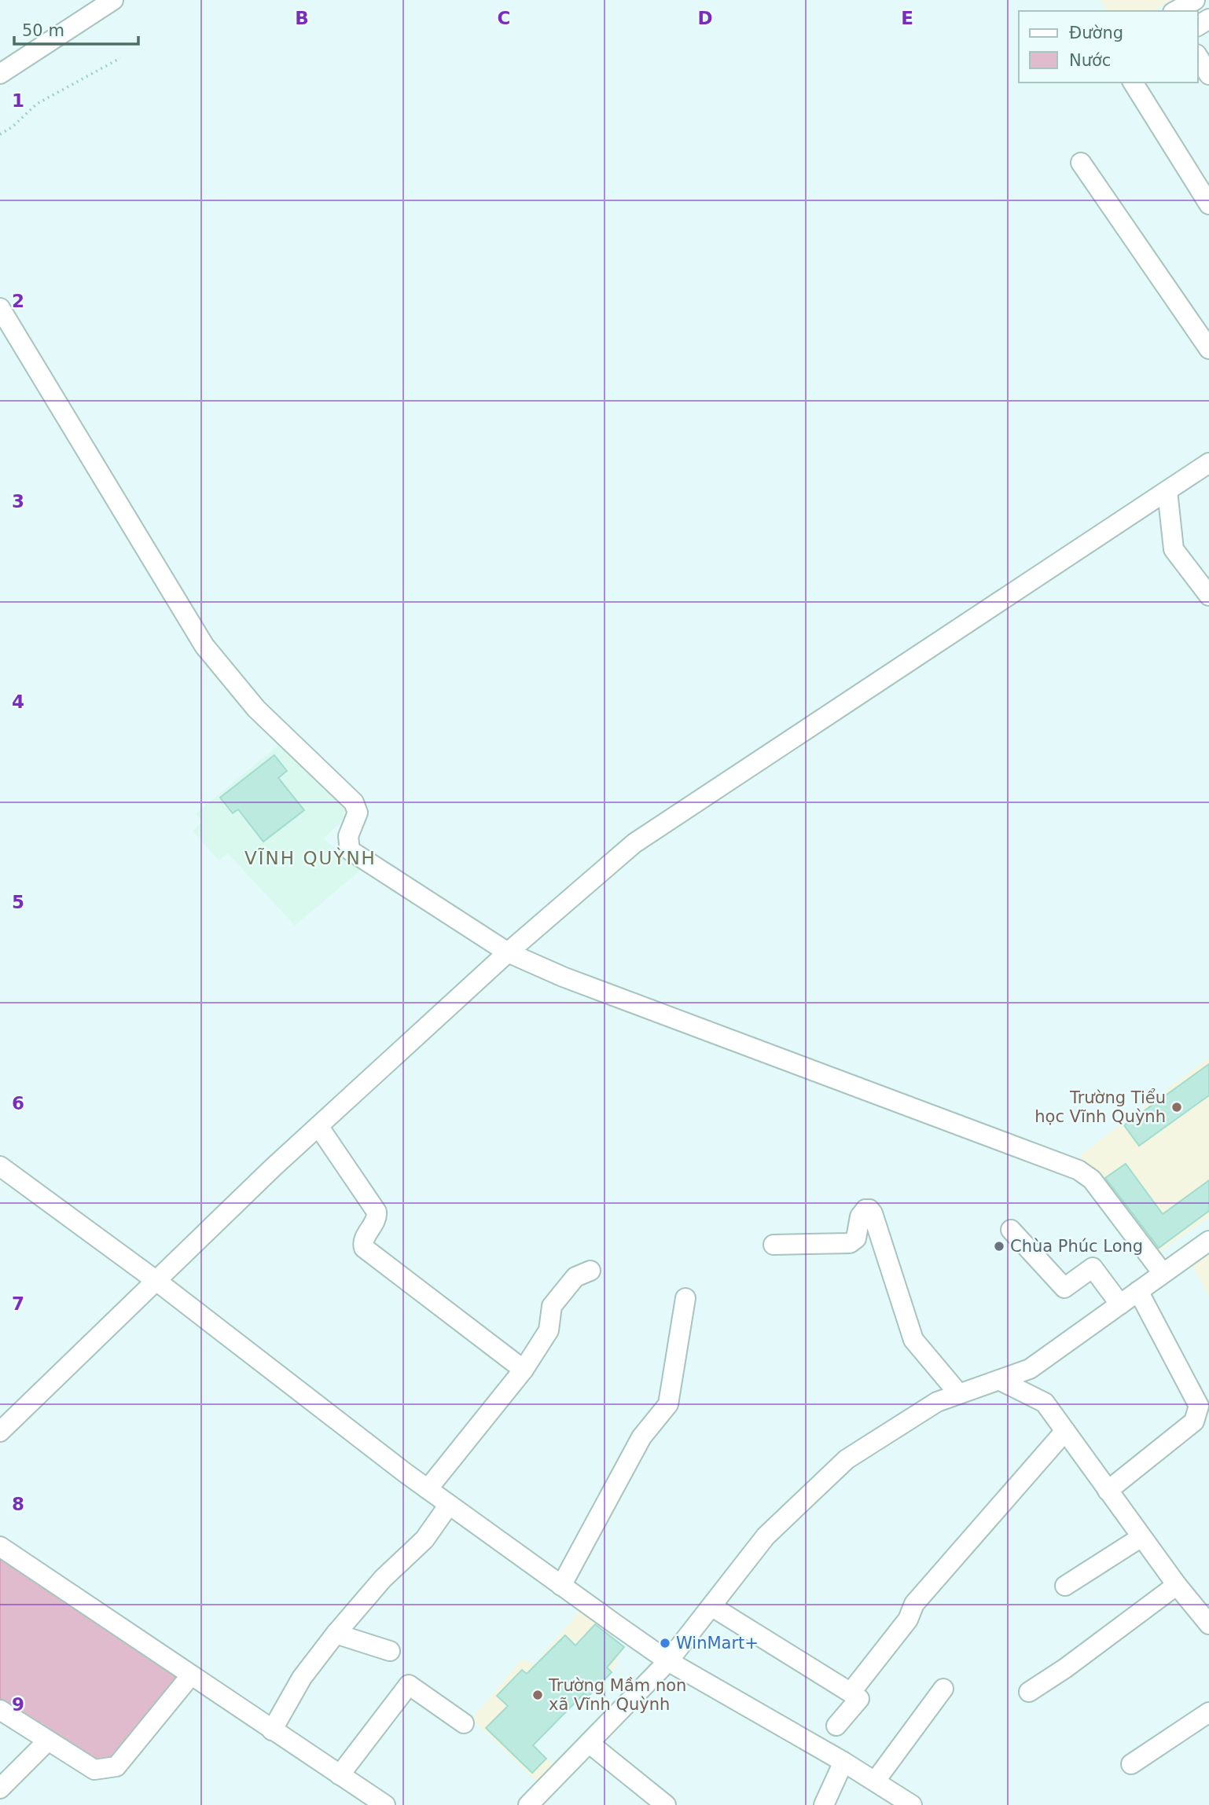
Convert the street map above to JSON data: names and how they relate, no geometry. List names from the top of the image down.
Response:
{
  "districts": ["VĨNH QUỲNH"],
  "places": [
    "Trường Tiểu học Vĩnh Quỳnh",
    "Chùa Phúc Long",
    "WinMart+",
    "Trường Mầm non xã Vĩnh Quỳnh"
  ],
  "legend": ["Đường", "Nước"],
  "scale_bar": "50 m",
  "grid": {
    "columns": [
      "B",
      "C",
      "D",
      "E"
    ],
    "rows": [
      "1",
      "2",
      "3",
      "4",
      "5",
      "6",
      "7",
      "8",
      "9"
    ]
  }
}
